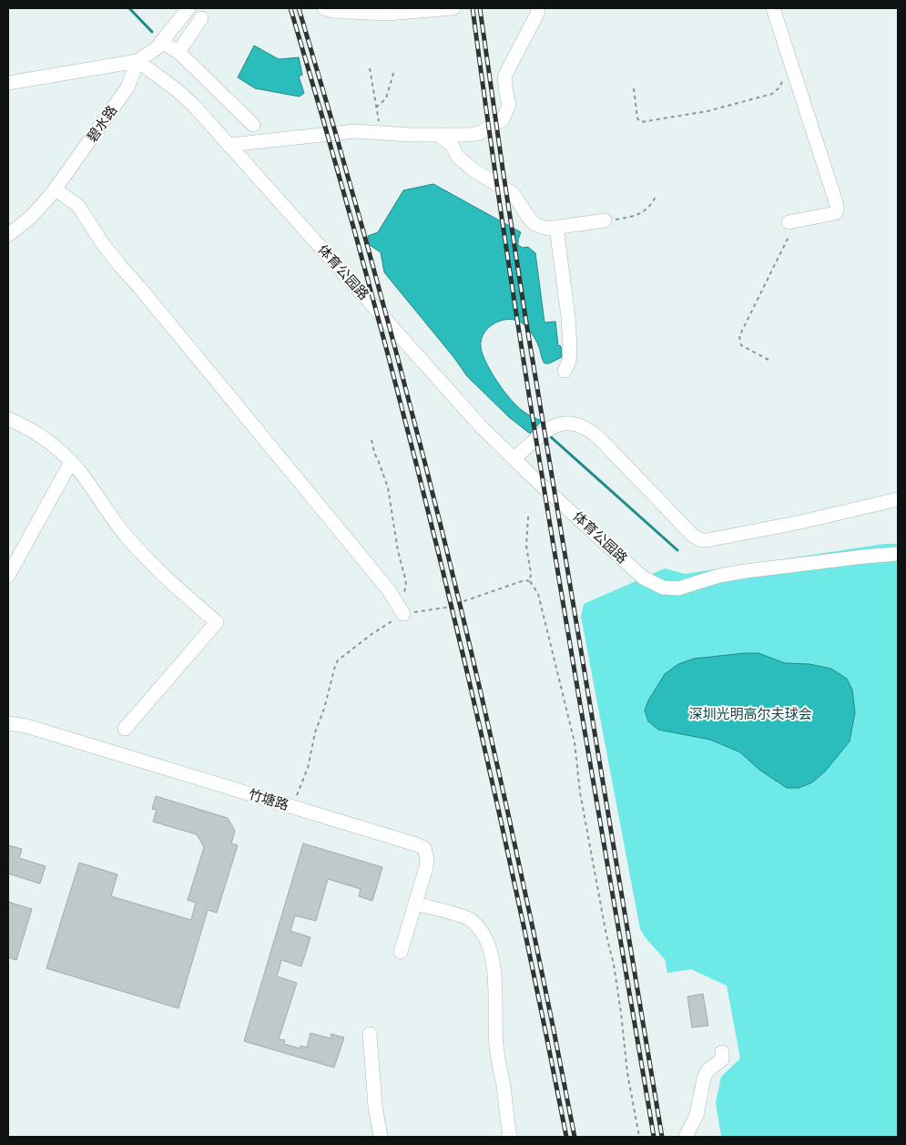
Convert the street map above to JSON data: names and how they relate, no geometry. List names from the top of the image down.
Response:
{
  "streets": {
    "street": ["碧水路", "体育公园路", "竹塘路"]
  },
  "crossings": [
    ["碧水路", "体育公园路"]
  ],
  "parks": ["深圳光明高尔夫球会"]
}
